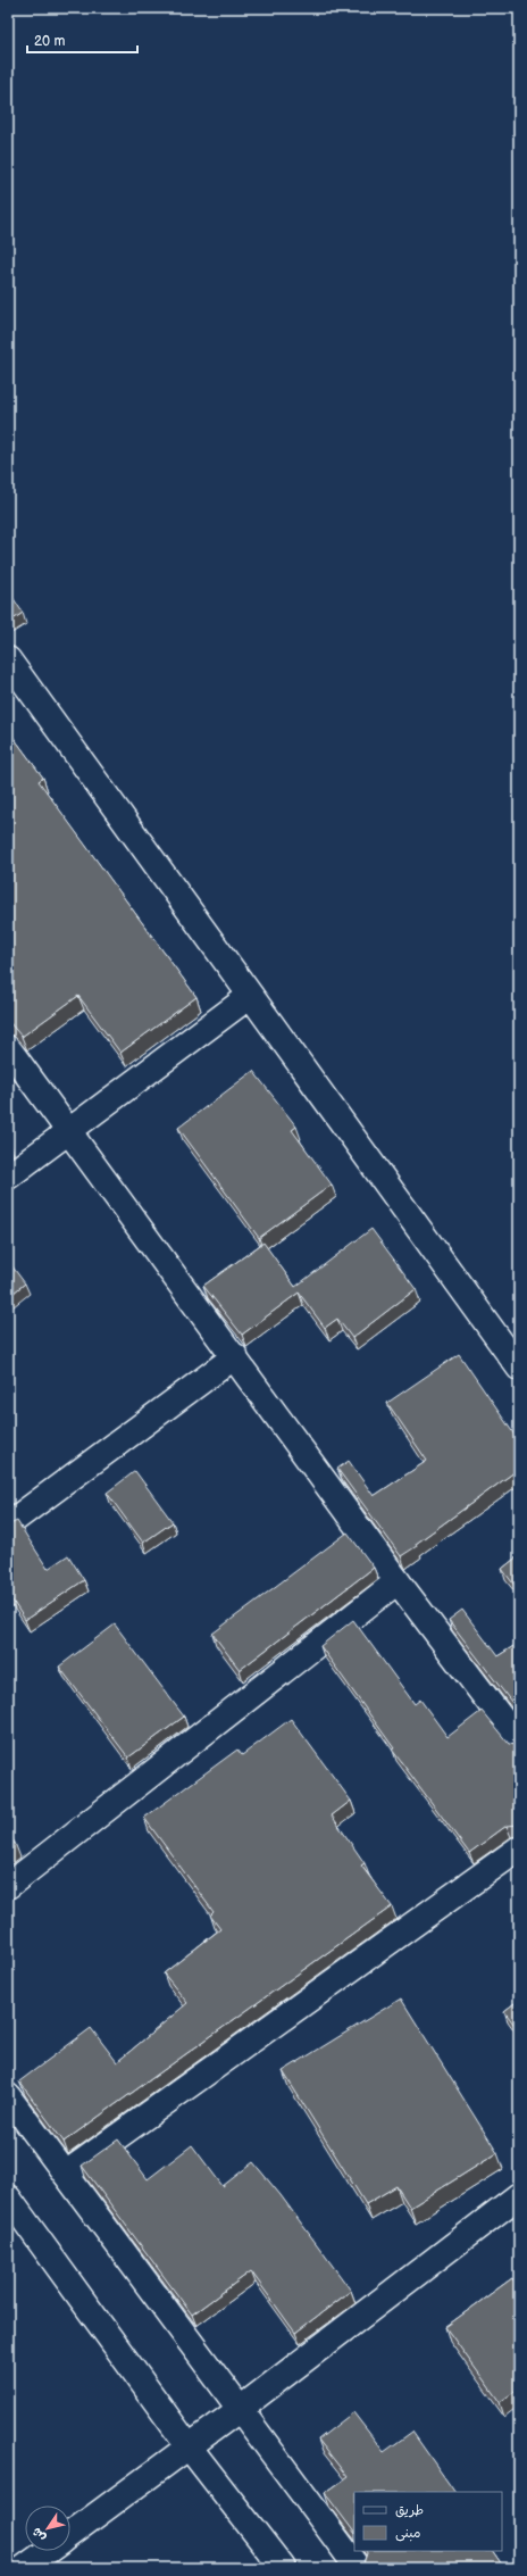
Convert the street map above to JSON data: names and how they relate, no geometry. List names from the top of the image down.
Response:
{
  "legend": ["طريق", "مبنى"],
  "scale_bar": "20 m",
  "north": "bottom left"
}
